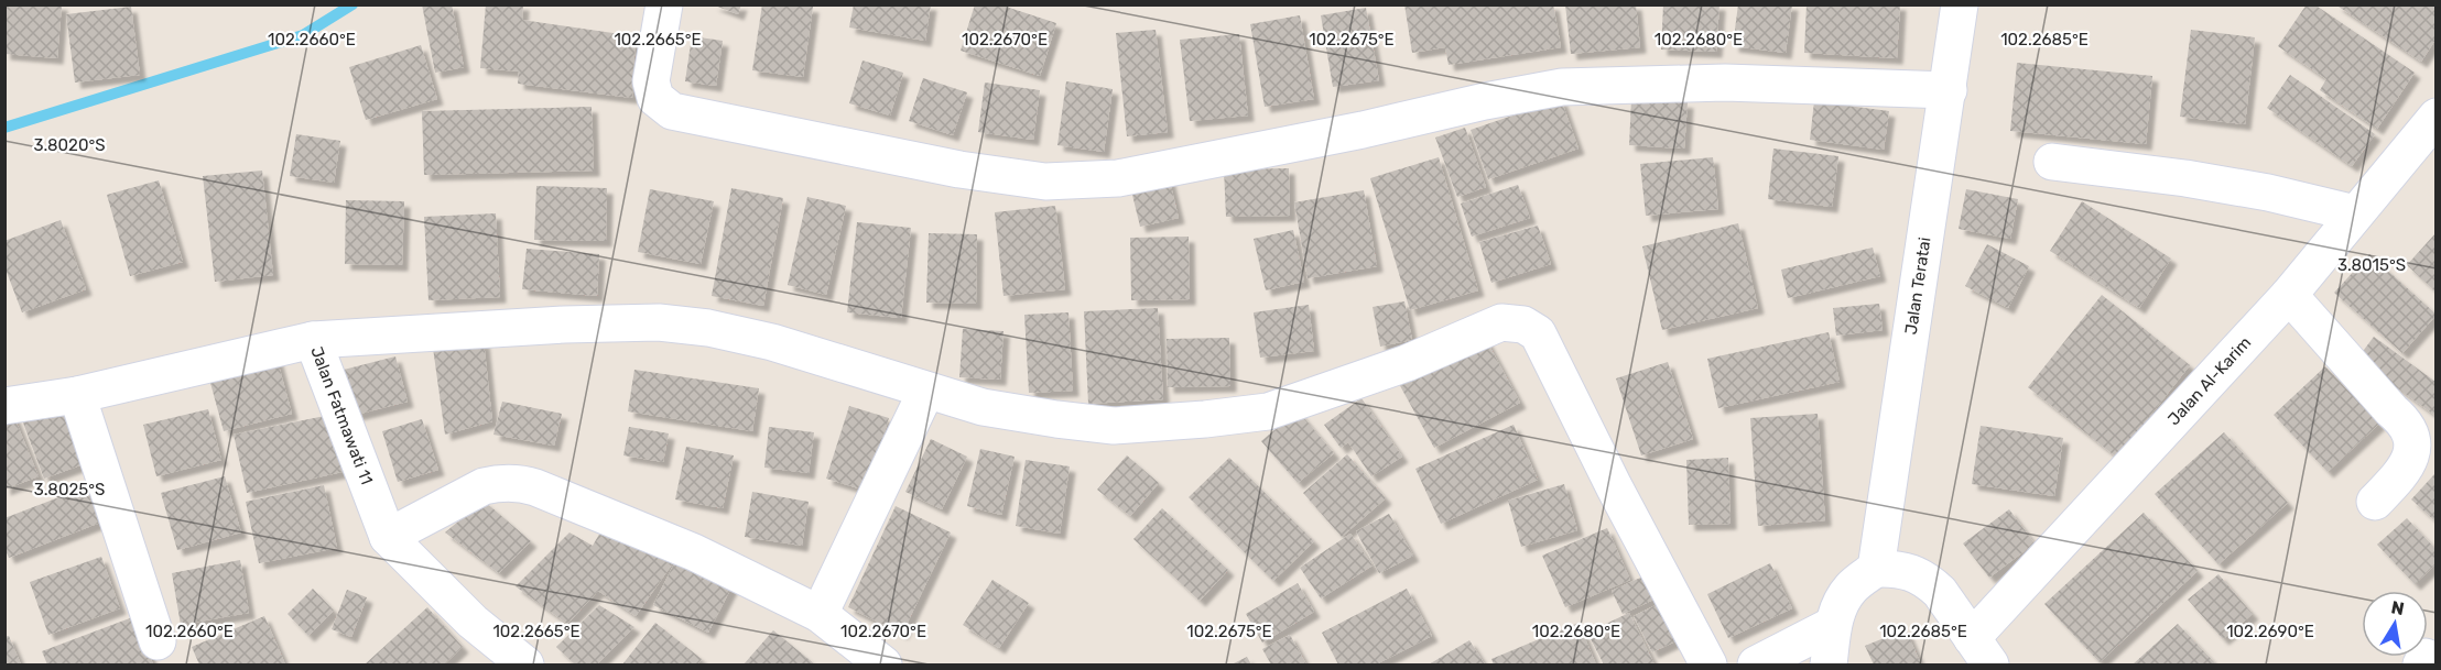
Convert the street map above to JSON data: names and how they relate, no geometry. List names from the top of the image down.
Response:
{
  "streets": {
    "street": ["Jalan Teratai", "Jalan Al-Karim", "Jalan Fatmawati 11"]
  },
  "north": "top",
  "coordinates": [
    "102.2660°E",
    "102.2665°E",
    "102.2670°E",
    "102.2675°E",
    "102.2680°E",
    "102.2685°E",
    "3.8020°S",
    "3.8015°S",
    "3.8025°S",
    "102.2690°E"
  ]
}
